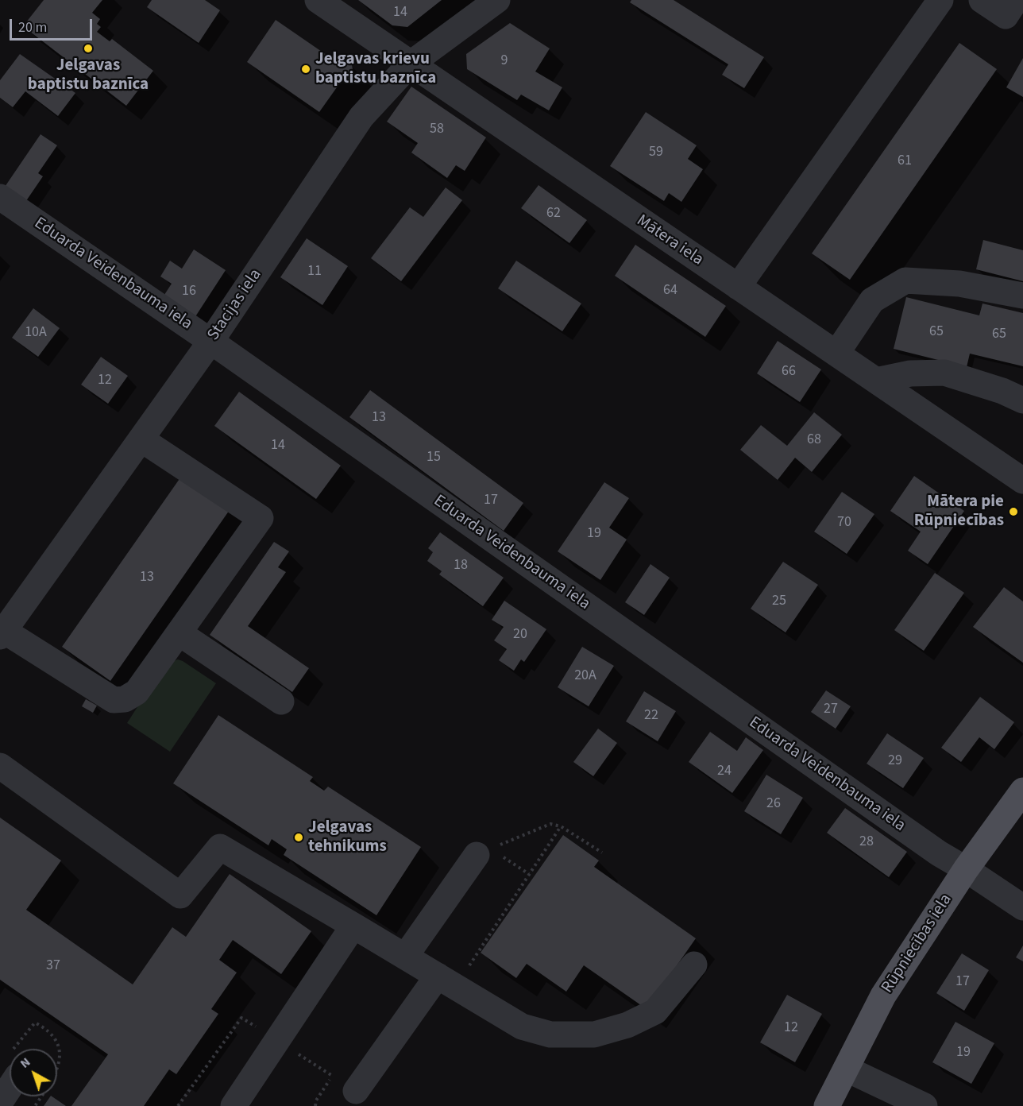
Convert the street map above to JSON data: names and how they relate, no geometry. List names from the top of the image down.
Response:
{
  "streets": {
    "main road": ["Rūpniecības iela"],
    "street": ["Mātera iela", "Eduarda Veidenbauma iela", "Stacijas iela"]
  },
  "crossings": [
    ["Mātera iela", "Stacijas iela"],
    ["Eduarda Veidenbauma iela", "Stacijas iela"],
    ["Eduarda Veidenbauma iela", "Rūpniecības iela"]
  ],
  "places": [
    "Jelgavas baptistu baznīca",
    "Jelgavas krievu baptistu baznīca",
    "Mātera pie Rūpniecības",
    "Jelgavas tehnikums"
  ],
  "house_numbers": [
    "14",
    "9",
    "58",
    "59",
    "61",
    "62",
    "11",
    "64",
    "16",
    "65",
    "10A",
    "65",
    "66",
    "12",
    "13",
    "68",
    "14",
    "15",
    "17",
    "70",
    "19",
    "18",
    "13",
    "25",
    "20",
    "20A",
    "27",
    "22",
    "29",
    "24",
    "26",
    "28",
    "37",
    "17",
    "12",
    "19"
  ],
  "scale_bar": "20 m",
  "north": "top left"
}
